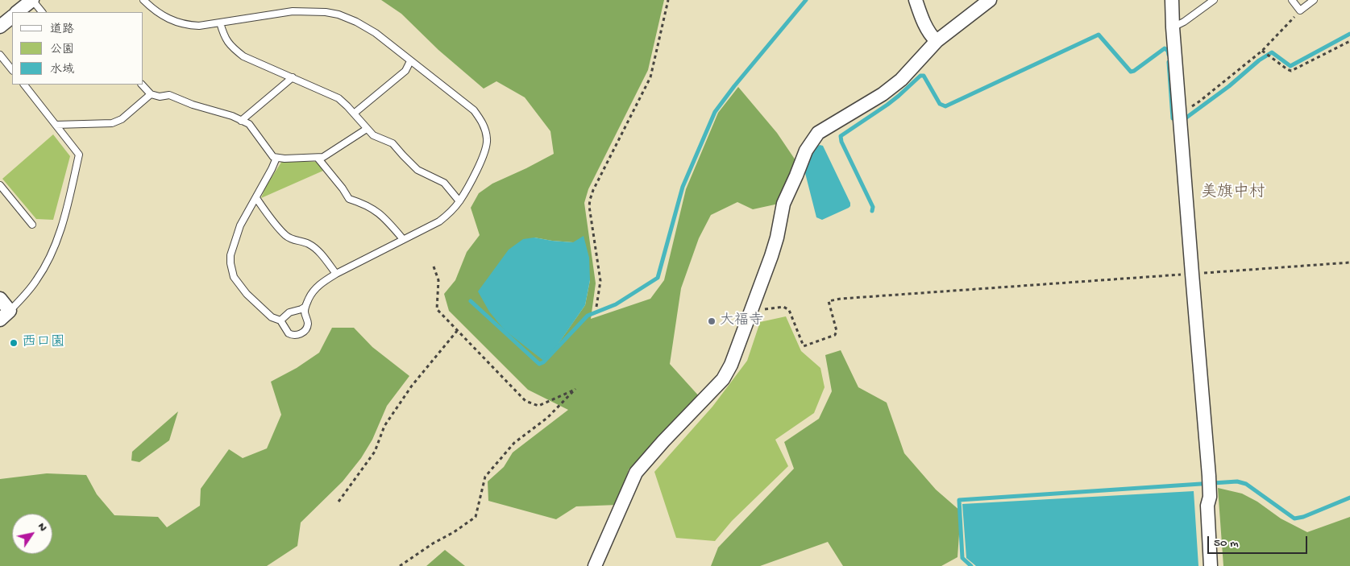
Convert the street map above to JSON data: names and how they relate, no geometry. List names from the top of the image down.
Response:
{
  "districts": ["美旗中村"],
  "places": ["大福寺", "西口園"],
  "legend": ["道路", "公園", "水域"],
  "scale_bar": "50 m",
  "north": "top right"
}
